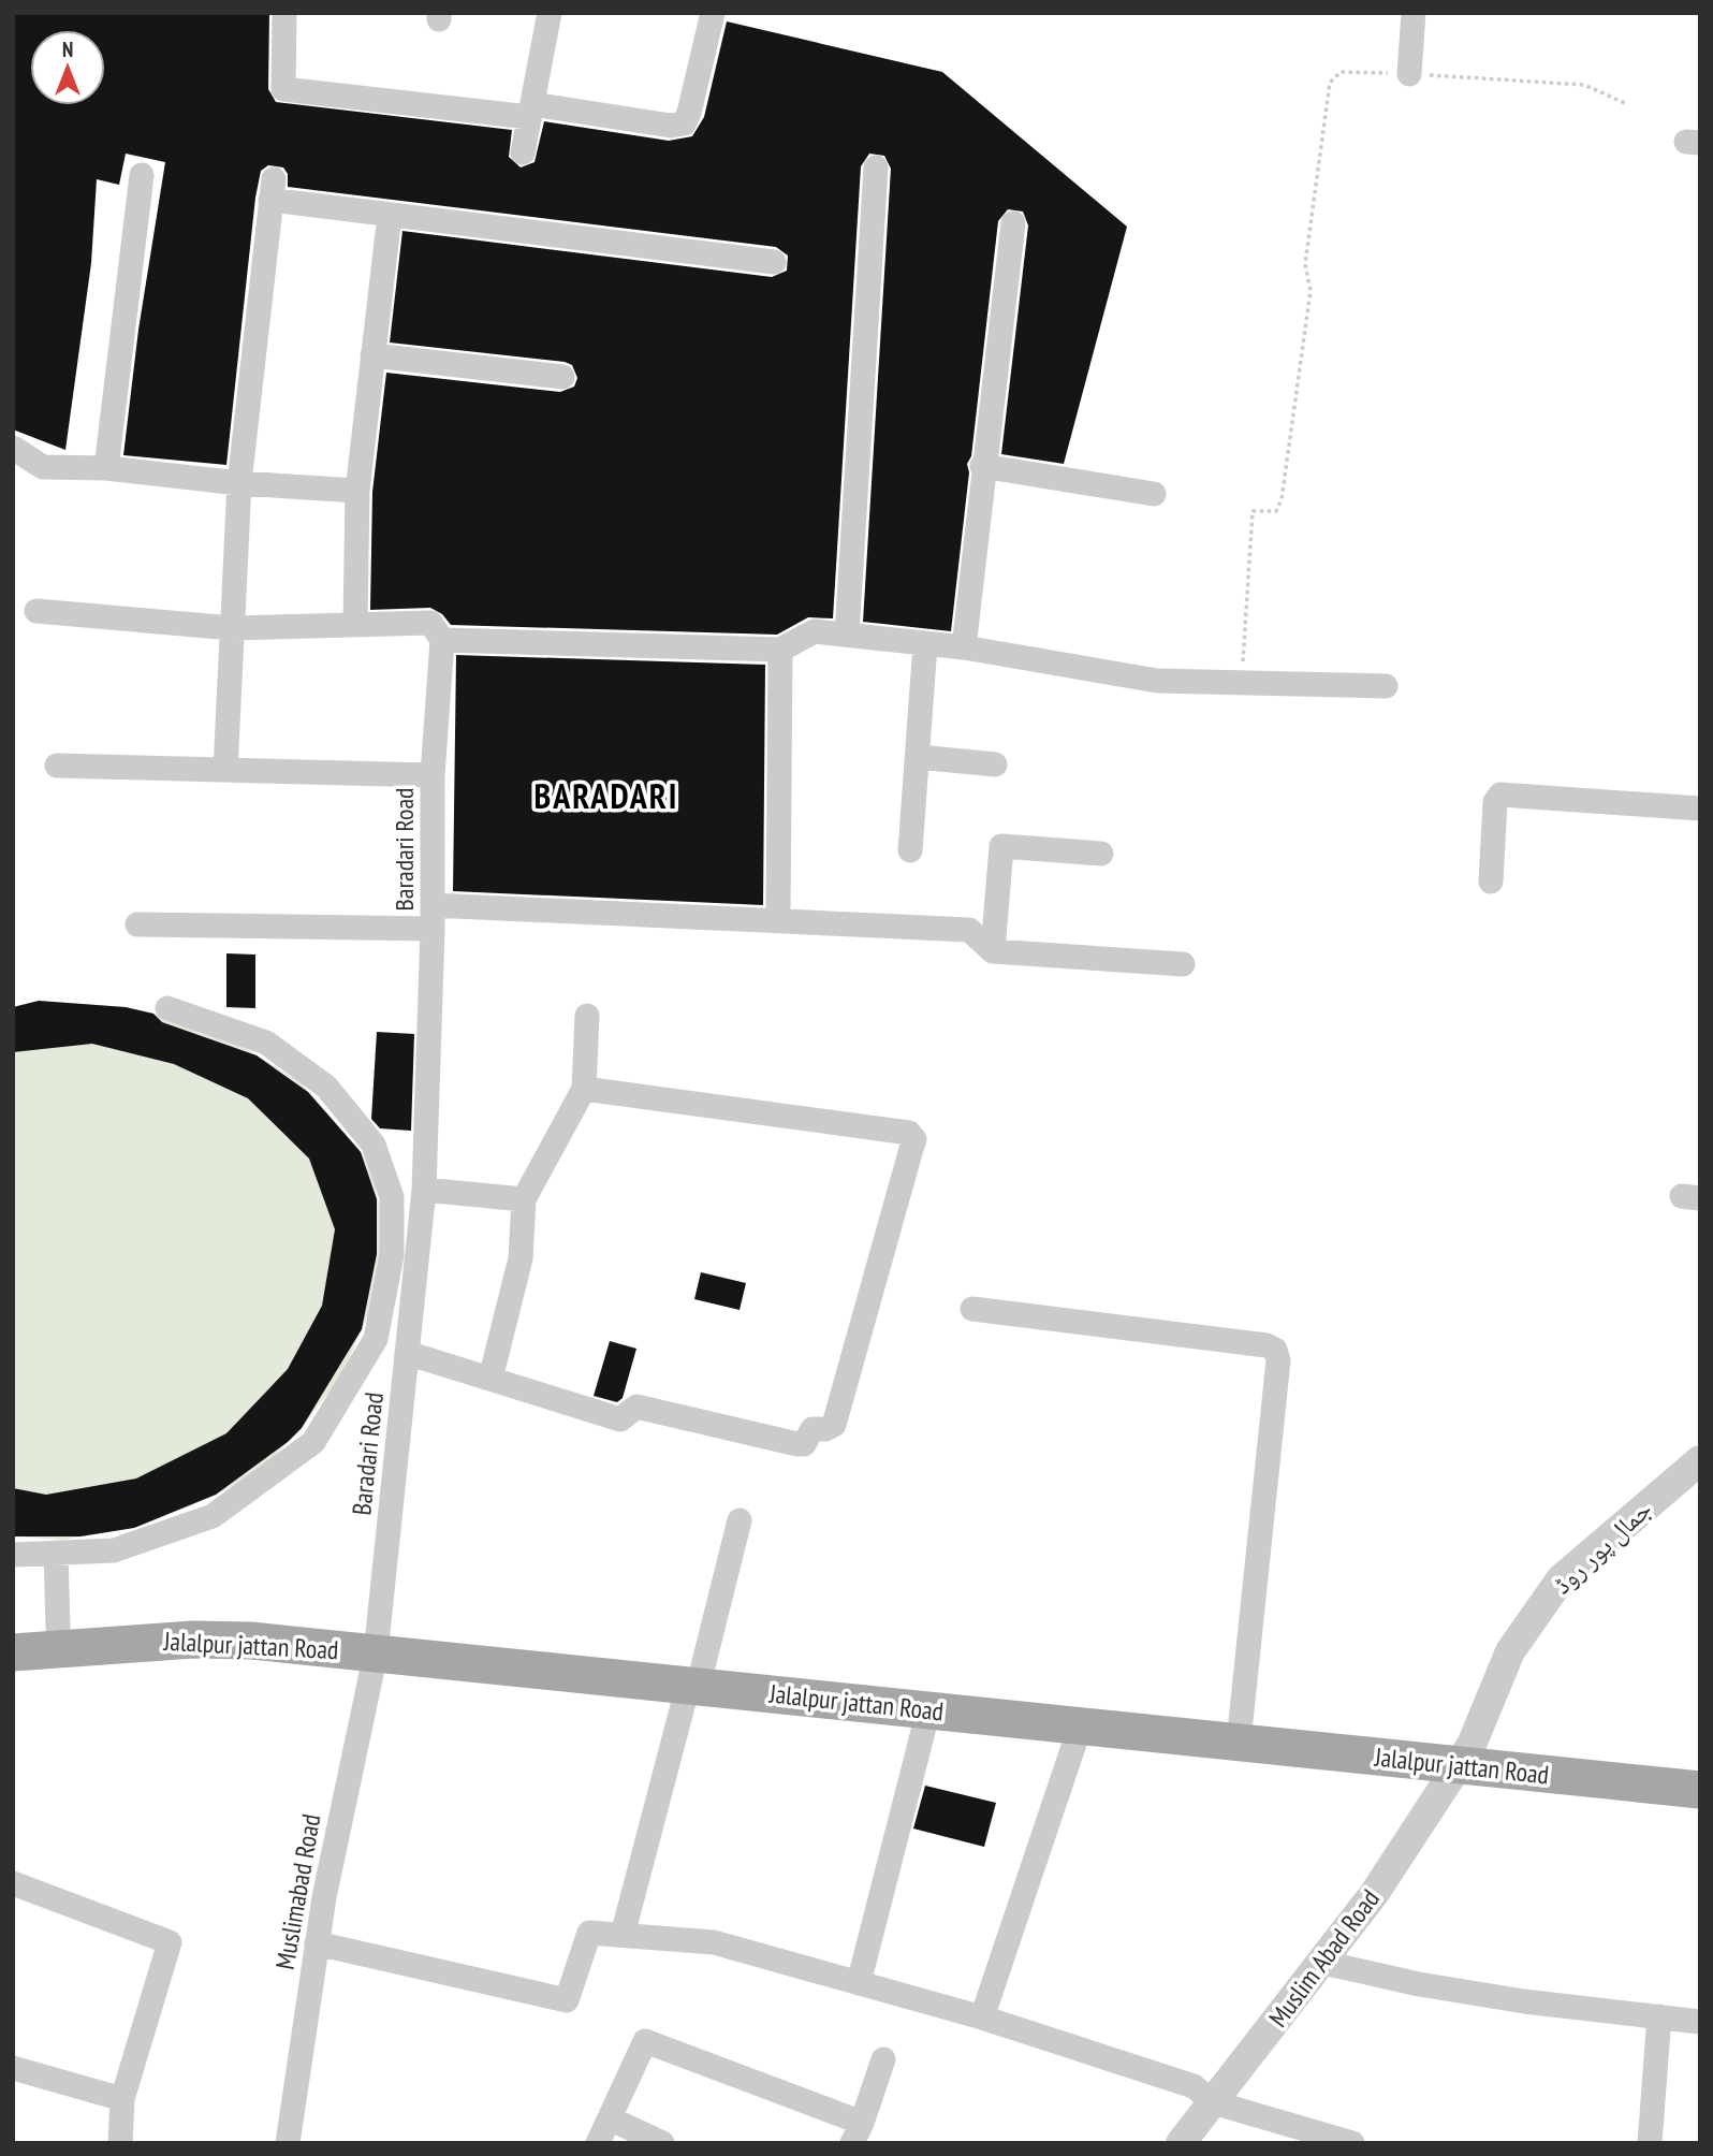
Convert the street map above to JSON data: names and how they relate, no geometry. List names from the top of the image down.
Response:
{
  "streets": {
    "main road": ["Jalalpur jattan Road"],
    "street": [
      "Baradari Road",
      "جمال پور روڈ",
      "Muslimabad Road",
      "Muslim Abad Road"
    ]
  },
  "crossings": [
    ["Baradari Road", "Jalalpur jattan Road"],
    ["Baradari Road", "Muslimabad Road"],
    ["جمال پور روڈ", "Jalalpur jattan Road"],
    ["جمال پور روڈ", "Muslim Abad Road"],
    ["Jalalpur jattan Road", "Muslimabad Road"],
    ["Jalalpur jattan Road", "Muslim Abad Road"]
  ],
  "districts": ["BARADARI"],
  "north": "top"
}
